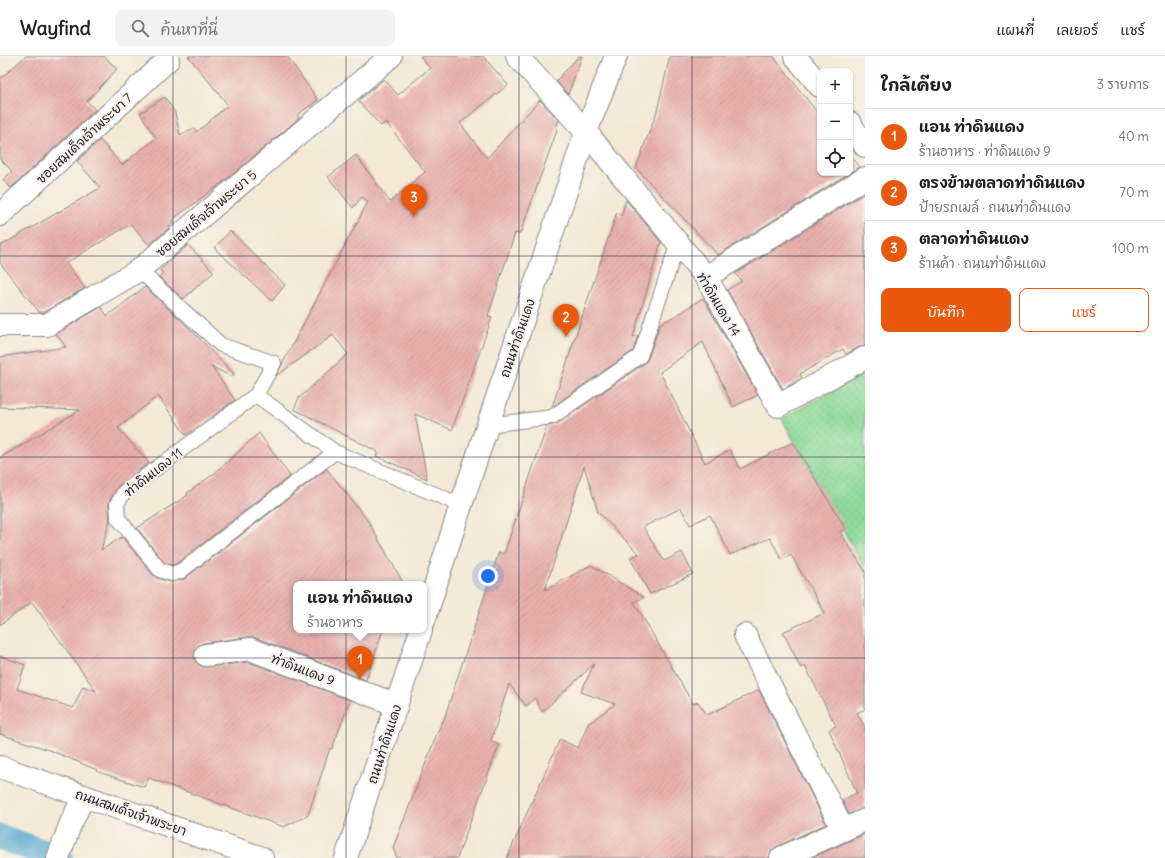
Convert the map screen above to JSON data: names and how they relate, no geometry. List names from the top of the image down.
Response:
{
  "streets": {
    "street": [
      "ซอยสมเด็จเจ้าพระยา 7",
      "ซอยสมเด็จเจ้าพระยา 5",
      "ท่าดินแดง 14",
      "ถนนท่าดินแดง",
      "ท่าดินแดง 9",
      "ถนนสมเด็จเจ้าพระยา"
    ],
    "lane": ["ท่าดินแดง 11"]
  },
  "crossings": [
    ["ท่าดินแดง 14", "ถนนท่าดินแดง"],
    ["ถนนท่าดินแดง", "ท่าดินแดง 9"]
  ],
  "page": {
    "header": "Wayfind",
    "search": "ค้นหาที่นี่",
    "nav": ["แผนที่", "เลเยอร์", "แชร์"],
    "heading": ["ใกล้เคียง", "3 รายการ"],
    "map_buttons": ["+", "−"],
    "list": [
      {
        "mark": "1",
        "name": "แอน ท่าดินแดง",
        "note": "ร้านอาหาร · ท่าดินแดง 9",
        "value": "40 m"
      },
      {
        "mark": "2",
        "name": "ตรงข้ามตลาดท่าดินแดง",
        "note": "ป้ายรถเมล์ · ถนนท่าดินแดง",
        "value": "70 m"
      },
      {
        "mark": "3",
        "name": "ตลาดท่าดินแดง",
        "note": "ร้านค้า · ถนนท่าดินแดง",
        "value": "100 m"
      }
    ],
    "pins": ["3", "2", "1"],
    "buttons": ["บันทึก", "แชร์"],
    "popup": ["แอน ท่าดินแดง", "ร้านอาหาร"]
  }
}
